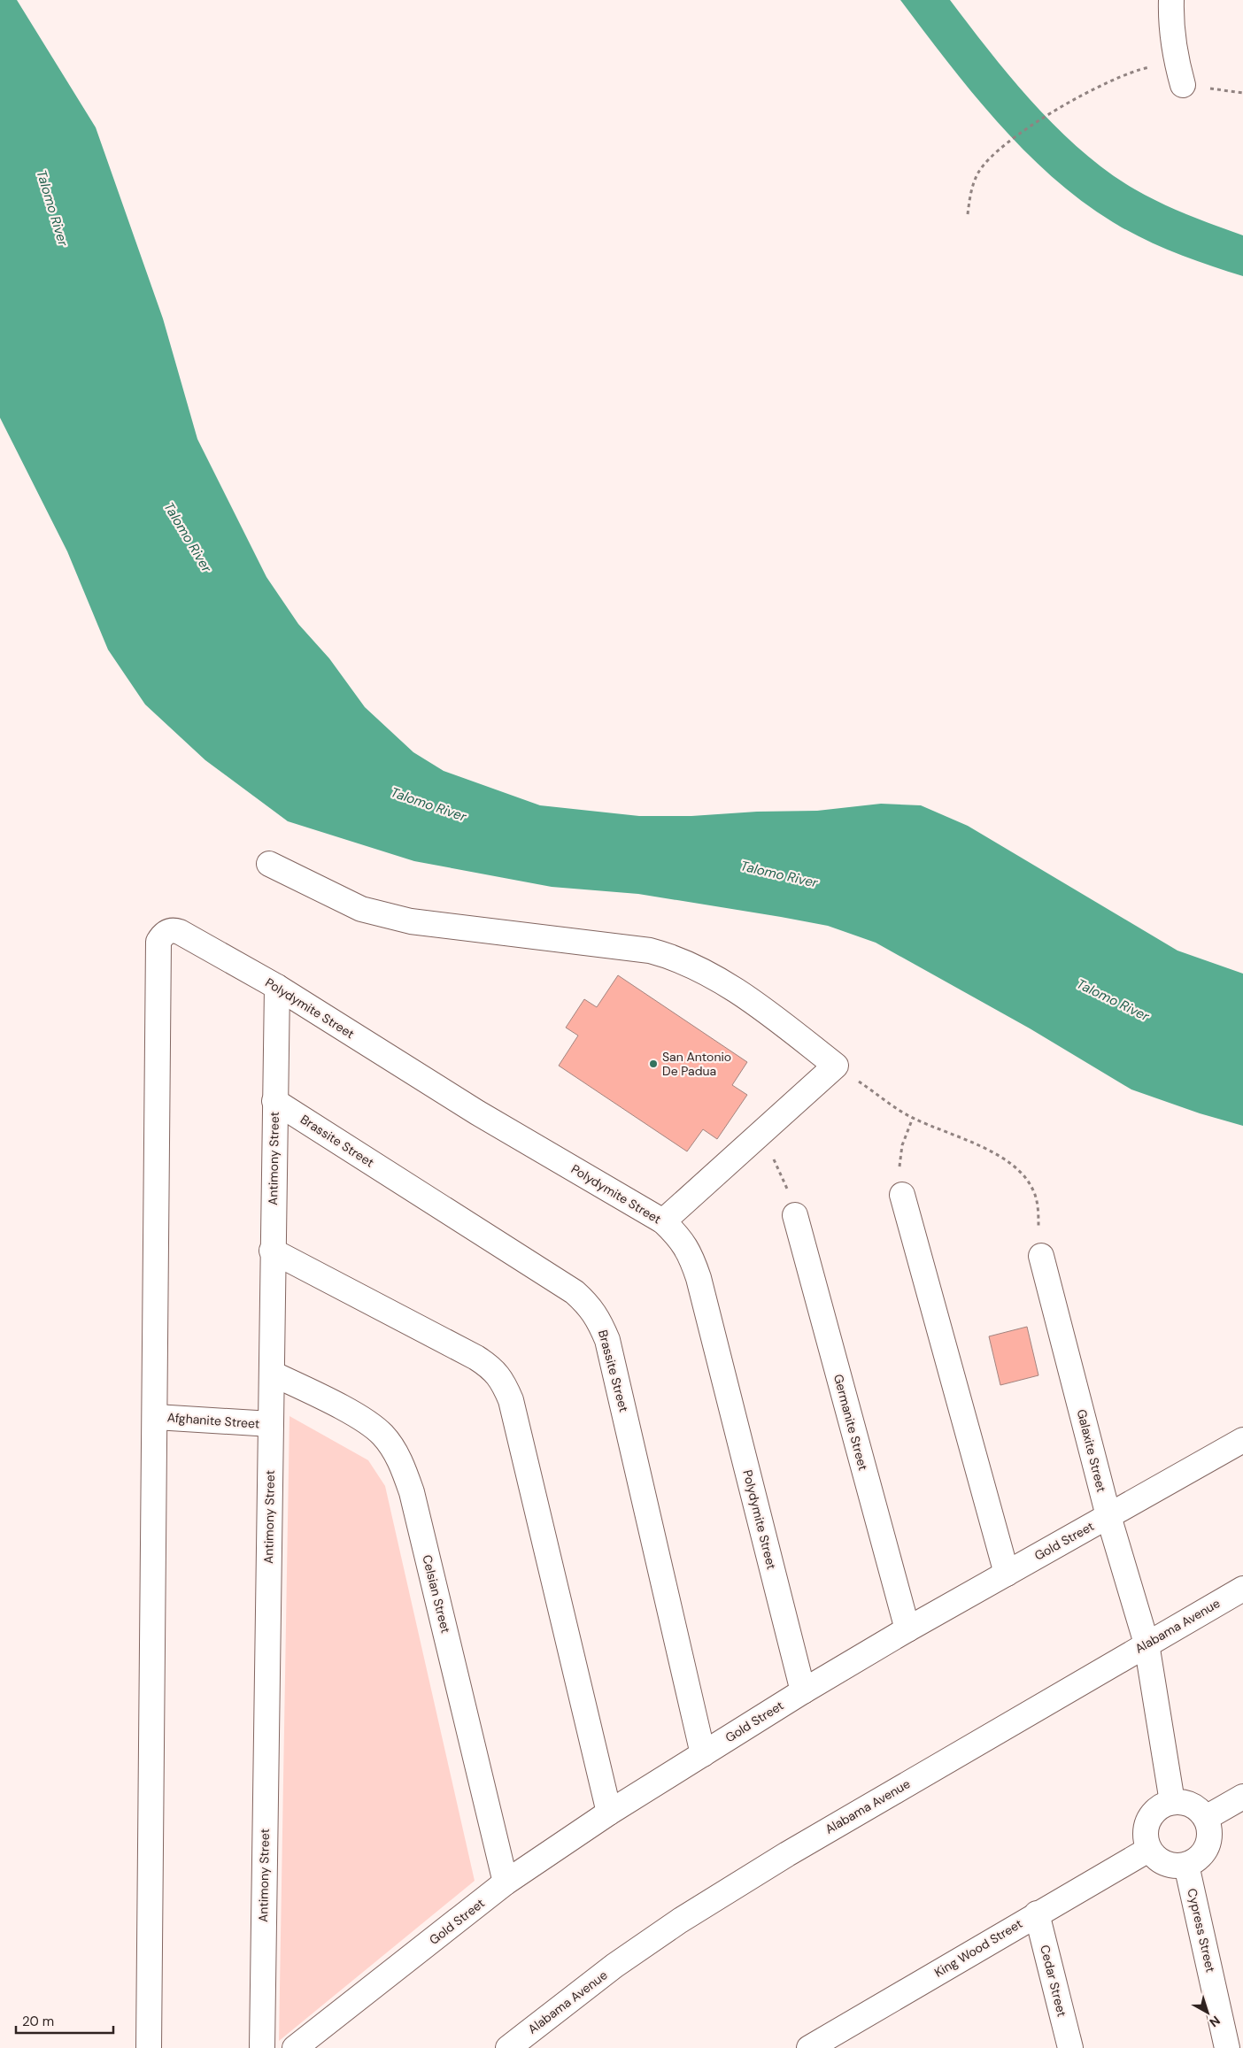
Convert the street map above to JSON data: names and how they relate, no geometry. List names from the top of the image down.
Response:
{
  "streets": {
    "street": [
      "Polydymite Street",
      "Brassite Street",
      "Antimony Street",
      "Afghanite Street",
      "Germanite Street",
      "Galaxite Street",
      "Gold Street",
      "Celsian Street",
      "Alabama Avenue",
      "Cypress Street",
      "King Wood Street",
      "Cedar Street"
    ]
  },
  "crossings": [
    ["Polydymite Street", "Antimony Street"],
    ["Polydymite Street", "Afghanite Street"],
    ["Polydymite Street", "Gold Street"],
    ["Brassite Street", "Antimony Street"],
    ["Brassite Street", "Gold Street"],
    ["Antimony Street", "Afghanite Street"],
    ["Antimony Street", "Celsian Street"],
    ["Germanite Street", "Gold Street"],
    ["Galaxite Street", "Gold Street"],
    ["Galaxite Street", "Alabama Avenue"],
    ["Gold Street", "Celsian Street"],
    ["Cypress Street", "King Wood Street"],
    ["King Wood Street", "Cedar Street"]
  ],
  "water": ["Talomo River"],
  "places": ["San Antonio De Padua"],
  "scale_bar": "20 m",
  "north": "bottom right"
}
